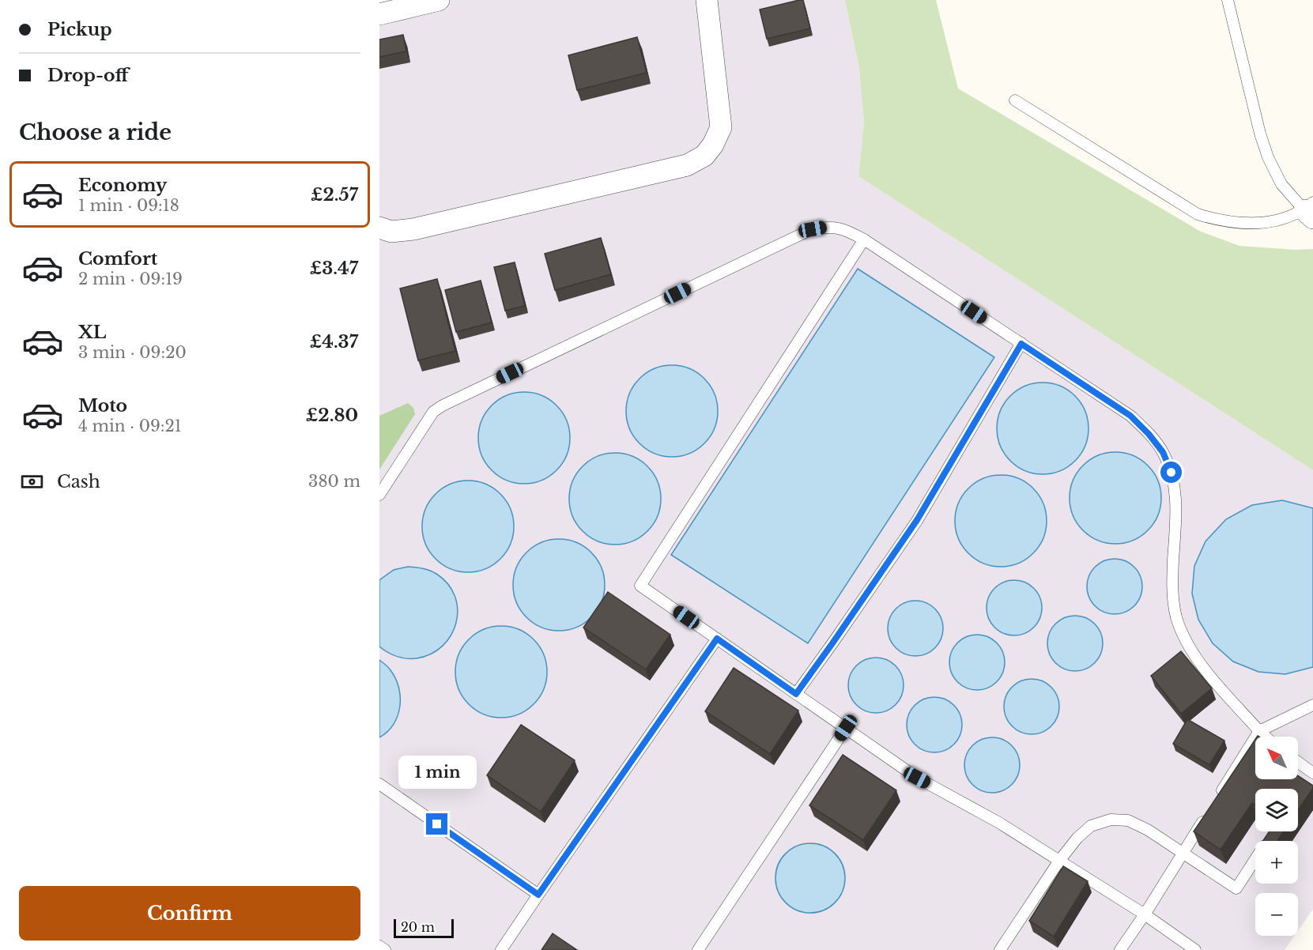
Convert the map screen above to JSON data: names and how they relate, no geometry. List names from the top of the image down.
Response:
{
  "scale_bar": "20 m",
  "north": "top left",
  "page": {
    "banner": ["Pickup", "Drop-off"],
    "heading": "Choose a ride",
    "list": [
      {
        "name": "Economy",
        "note": "1 min · 09:18",
        "value": "£2.57"
      },
      {
        "name": "Comfort",
        "note": "2 min · 09:19",
        "value": "£3.47"
      },
      {
        "name": "XL",
        "note": "3 min · 09:20",
        "value": "£4.37"
      },
      {
        "name": "Moto",
        "note": "4 min · 09:21",
        "value": "£2.80"
      }
    ],
    "pay": ["Cash", "380 m"],
    "map_buttons": ["+", "−"],
    "bubble": "1 min",
    "buttons": "Confirm",
    "scale": "20 m"
  }
}
